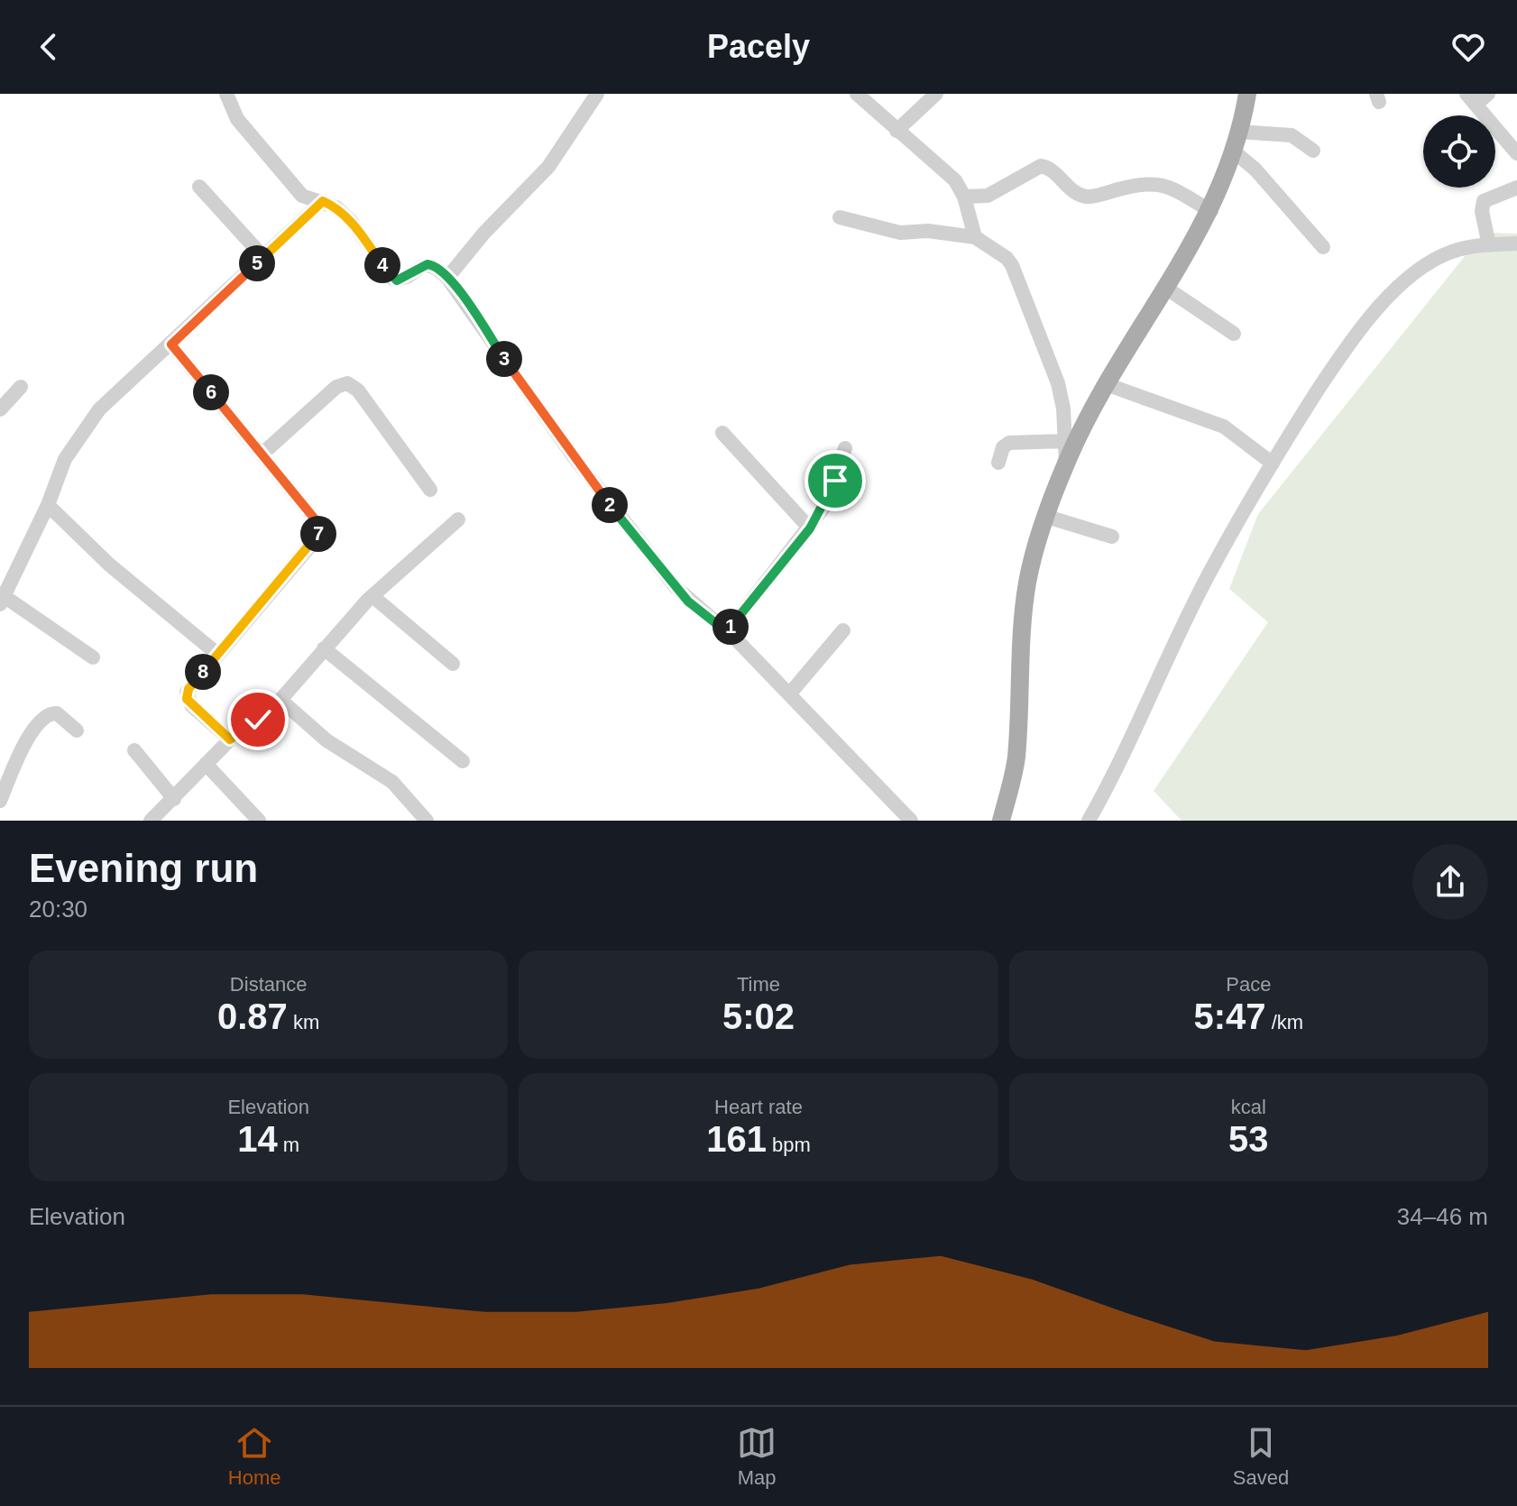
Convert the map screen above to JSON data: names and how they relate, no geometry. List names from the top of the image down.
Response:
{
  "page": {
    "header": "Pacely",
    "pins": [
      "5",
      "4",
      "3",
      "6",
      "2",
      "7",
      "1",
      "8"
    ],
    "heading": ["Evening run", "20:30"],
    "stats": [
      ["Distance", "0.87 km"],
      ["Time", "5:02"],
      ["Pace", "5:47 /km"],
      ["Elevation", "14 m"],
      ["Heart rate", "161 bpm"],
      ["kcal", "53"]
    ],
    "chart": ["Elevation", "34–46 m"],
    "tabs": ["Home", "Map", "Saved"]
  }
}
